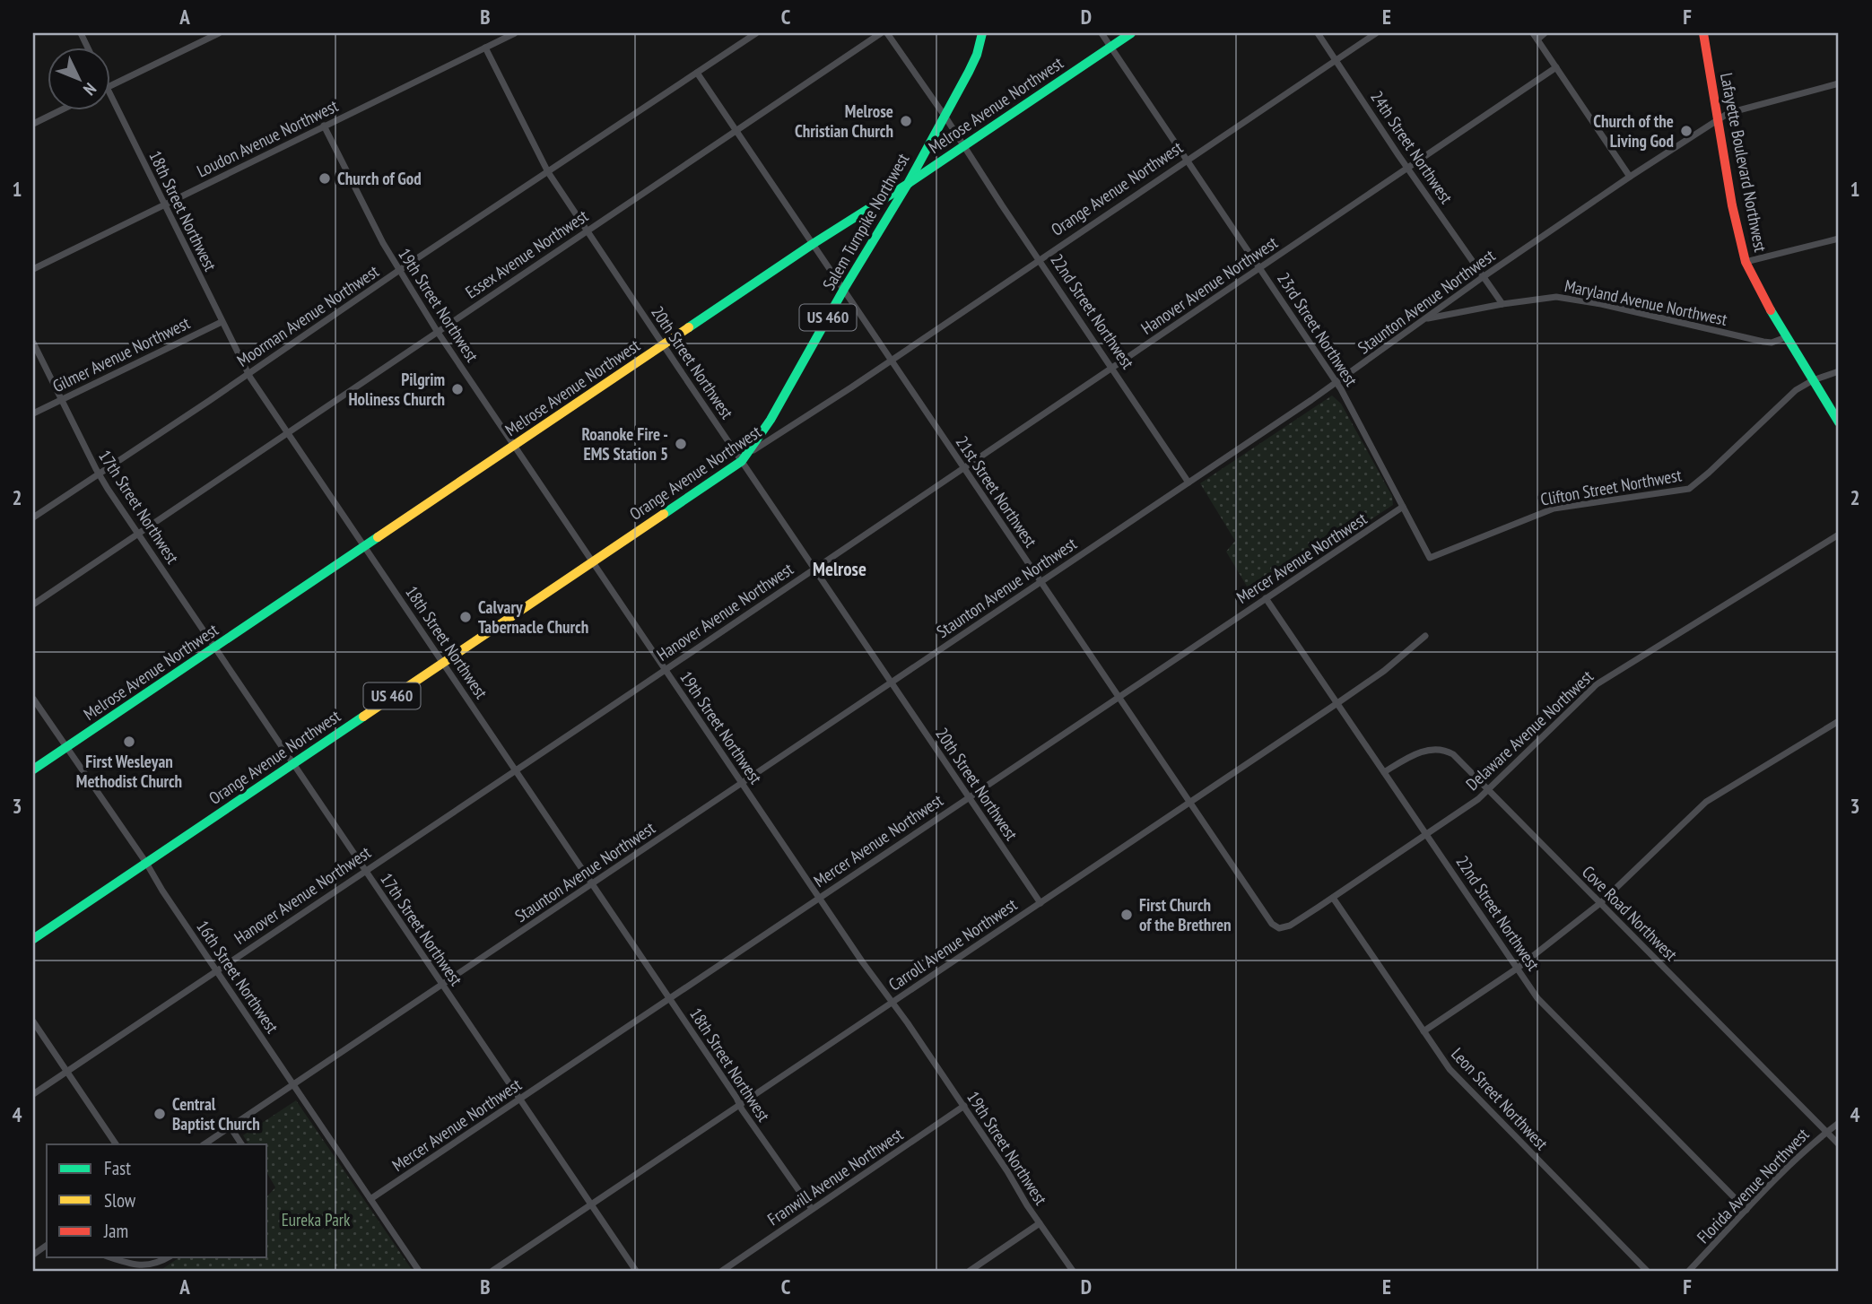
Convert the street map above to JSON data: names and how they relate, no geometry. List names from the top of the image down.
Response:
{
  "streets": {
    "main road": [
      "Melrose Avenue Northwest",
      "Lafayette Boulevard Northwest",
      "Orange Avenue Northwest",
      "Salem Turnpike Northwest",
      "US 460"
    ],
    "street": [
      "Loudon Avenue Northwest",
      "24th Street Northwest",
      "18th Street Northwest",
      "Essex Avenue Northwest",
      "Hanover Avenue Northwest",
      "Staunton Avenue Northwest",
      "Maryland Avenue Northwest",
      "19th Street Northwest",
      "22nd Street Northwest",
      "Moorman Avenue Northwest",
      "23rd Street Northwest",
      "Gilmer Avenue Northwest",
      "20th Street Northwest",
      "Clifton Street Northwest",
      "21st Street Northwest",
      "17th Street Northwest",
      "Mercer Avenue Northwest",
      "Delaware Avenue Northwest",
      "Cove Road Northwest",
      "Carroll Avenue Northwest",
      "16th Street Northwest",
      "Leon Street Northwest",
      "Franwill Avenue Northwest",
      "Florida Avenue Northwest"
    ]
  },
  "crossings": [
    ["Melrose Avenue Northwest", "18th Street Northwest"],
    ["Melrose Avenue Northwest", "Salem Turnpike Northwest"],
    ["Melrose Avenue Northwest", "19th Street Northwest"],
    ["Melrose Avenue Northwest", "22nd Street Northwest"],
    ["Melrose Avenue Northwest", "23rd Street Northwest"],
    ["Melrose Avenue Northwest", "20th Street Northwest"],
    ["Melrose Avenue Northwest", "21st Street Northwest"],
    ["Melrose Avenue Northwest", "17th Street Northwest"],
    ["Melrose Avenue Northwest", "16th Street Northwest"],
    ["Loudon Avenue Northwest", "18th Street Northwest"],
    ["Loudon Avenue Northwest", "19th Street Northwest"],
    ["Loudon Avenue Northwest", "20th Street Northwest"],
    ["24th Street Northwest", "Orange Avenue Northwest"],
    ["24th Street Northwest", "Hanover Avenue Northwest"],
    ["24th Street Northwest", "Staunton Avenue Northwest"],
    ["24th Street Northwest", "Maryland Avenue Northwest"],
    ["Lafayette Boulevard Northwest", "Staunton Avenue Northwest"],
    ["Lafayette Boulevard Northwest", "Maryland Avenue Northwest"],
    ["Lafayette Boulevard Northwest", "Clifton Street Northwest"],
    ["Orange Avenue Northwest", "18th Street Northwest"],
    ["Orange Avenue Northwest", "Salem Turnpike Northwest"],
    ["Orange Avenue Northwest", "19th Street Northwest"],
    ["Orange Avenue Northwest", "22nd Street Northwest"],
    ["Orange Avenue Northwest", "23rd Street Northwest"],
    ["Orange Avenue Northwest", "20th Street Northwest"],
    ["Orange Avenue Northwest", "21st Street Northwest"],
    ["Orange Avenue Northwest", "17th Street Northwest"],
    ["Orange Avenue Northwest", "16th Street Northwest"],
    ["18th Street Northwest", "Essex Avenue Northwest"],
    ["18th Street Northwest", "Hanover Avenue Northwest"],
    ["18th Street Northwest", "Staunton Avenue Northwest"],
    ["18th Street Northwest", "Moorman Avenue Northwest"],
    ["18th Street Northwest", "Gilmer Avenue Northwest"],
    ["18th Street Northwest", "Mercer Avenue Northwest"],
    ["18th Street Northwest", "Carroll Avenue Northwest"],
    ["18th Street Northwest", "Franwill Avenue Northwest"],
    ["Salem Turnpike Northwest", "22nd Street Northwest"],
    ["Salem Turnpike Northwest", "21st Street Northwest"],
    ["Essex Avenue Northwest", "19th Street Northwest"],
    ["Essex Avenue Northwest", "20th Street Northwest"],
    ["Essex Avenue Northwest", "21st Street Northwest"],
    ["Essex Avenue Northwest", "17th Street Northwest"],
    ["Hanover Avenue Northwest", "19th Street Northwest"],
    ["Hanover Avenue Northwest", "22nd Street Northwest"],
    ["Hanover Avenue Northwest", "23rd Street Northwest"],
    ["Hanover Avenue Northwest", "20th Street Northwest"],
    ["Hanover Avenue Northwest", "21st Street Northwest"],
    ["Hanover Avenue Northwest", "17th Street Northwest"],
    ["Hanover Avenue Northwest", "16th Street Northwest"],
    ["Staunton Avenue Northwest", "Maryland Avenue Northwest"],
    ["Staunton Avenue Northwest", "19th Street Northwest"],
    ["Staunton Avenue Northwest", "22nd Street Northwest"],
    ["Staunton Avenue Northwest", "23rd Street Northwest"],
    ["Staunton Avenue Northwest", "20th Street Northwest"],
    ["Staunton Avenue Northwest", "21st Street Northwest"],
    ["Staunton Avenue Northwest", "17th Street Northwest"],
    ["Staunton Avenue Northwest", "16th Street Northwest"],
    ["19th Street Northwest", "Moorman Avenue Northwest"],
    ["19th Street Northwest", "Mercer Avenue Northwest"],
    ["19th Street Northwest", "Carroll Avenue Northwest"],
    ["19th Street Northwest", "Franwill Avenue Northwest"],
    ["22nd Street Northwest", "Mercer Avenue Northwest"],
    ["22nd Street Northwest", "Delaware Avenue Northwest"],
    ["22nd Street Northwest", "Cove Road Northwest"],
    ["22nd Street Northwest", "Carroll Avenue Northwest"],
    ["22nd Street Northwest", "Florida Avenue Northwest"],
    ["Moorman Avenue Northwest", "20th Street Northwest"],
    ["Moorman Avenue Northwest", "21st Street Northwest"],
    ["Moorman Avenue Northwest", "17th Street Northwest"],
    ["23rd Street Northwest", "Clifton Street Northwest"],
    ["23rd Street Northwest", "Mercer Avenue Northwest"],
    ["Gilmer Avenue Northwest", "17th Street Northwest"],
    ["20th Street Northwest", "Mercer Avenue Northwest"],
    ["20th Street Northwest", "Carroll Avenue Northwest"],
    ["21st Street Northwest", "Mercer Avenue Northwest"],
    ["21st Street Northwest", "Delaware Avenue Northwest"],
    ["21st Street Northwest", "Carroll Avenue Northwest"],
    ["17th Street Northwest", "Mercer Avenue Northwest"],
    ["17th Street Northwest", "Carroll Avenue Northwest"],
    ["Mercer Avenue Northwest", "16th Street Northwest"],
    ["Delaware Avenue Northwest", "Cove Road Northwest"],
    ["Delaware Avenue Northwest", "Leon Street Northwest"],
    ["Cove Road Northwest", "Florida Avenue Northwest"]
  ],
  "districts": ["Melrose"],
  "parks": ["Eureka Park"],
  "places": [
    "Melrose Christian Church",
    "Church of the Living God",
    "Church of God",
    "Pilgrim Holiness Church",
    "Roanoke Fire - EMS Station 5",
    "Calvary Tabernacle Church",
    "First Wesleyan Methodist Church",
    "First Church of the Brethren",
    "Central Baptist Church"
  ],
  "legend": ["Fast", "Slow", "Jam"],
  "north": "bottom right",
  "grid": {
    "columns": [
      "A",
      "B",
      "C",
      "D",
      "E",
      "F"
    ],
    "rows": [
      "1",
      "2",
      "3",
      "4"
    ]
  }
}
